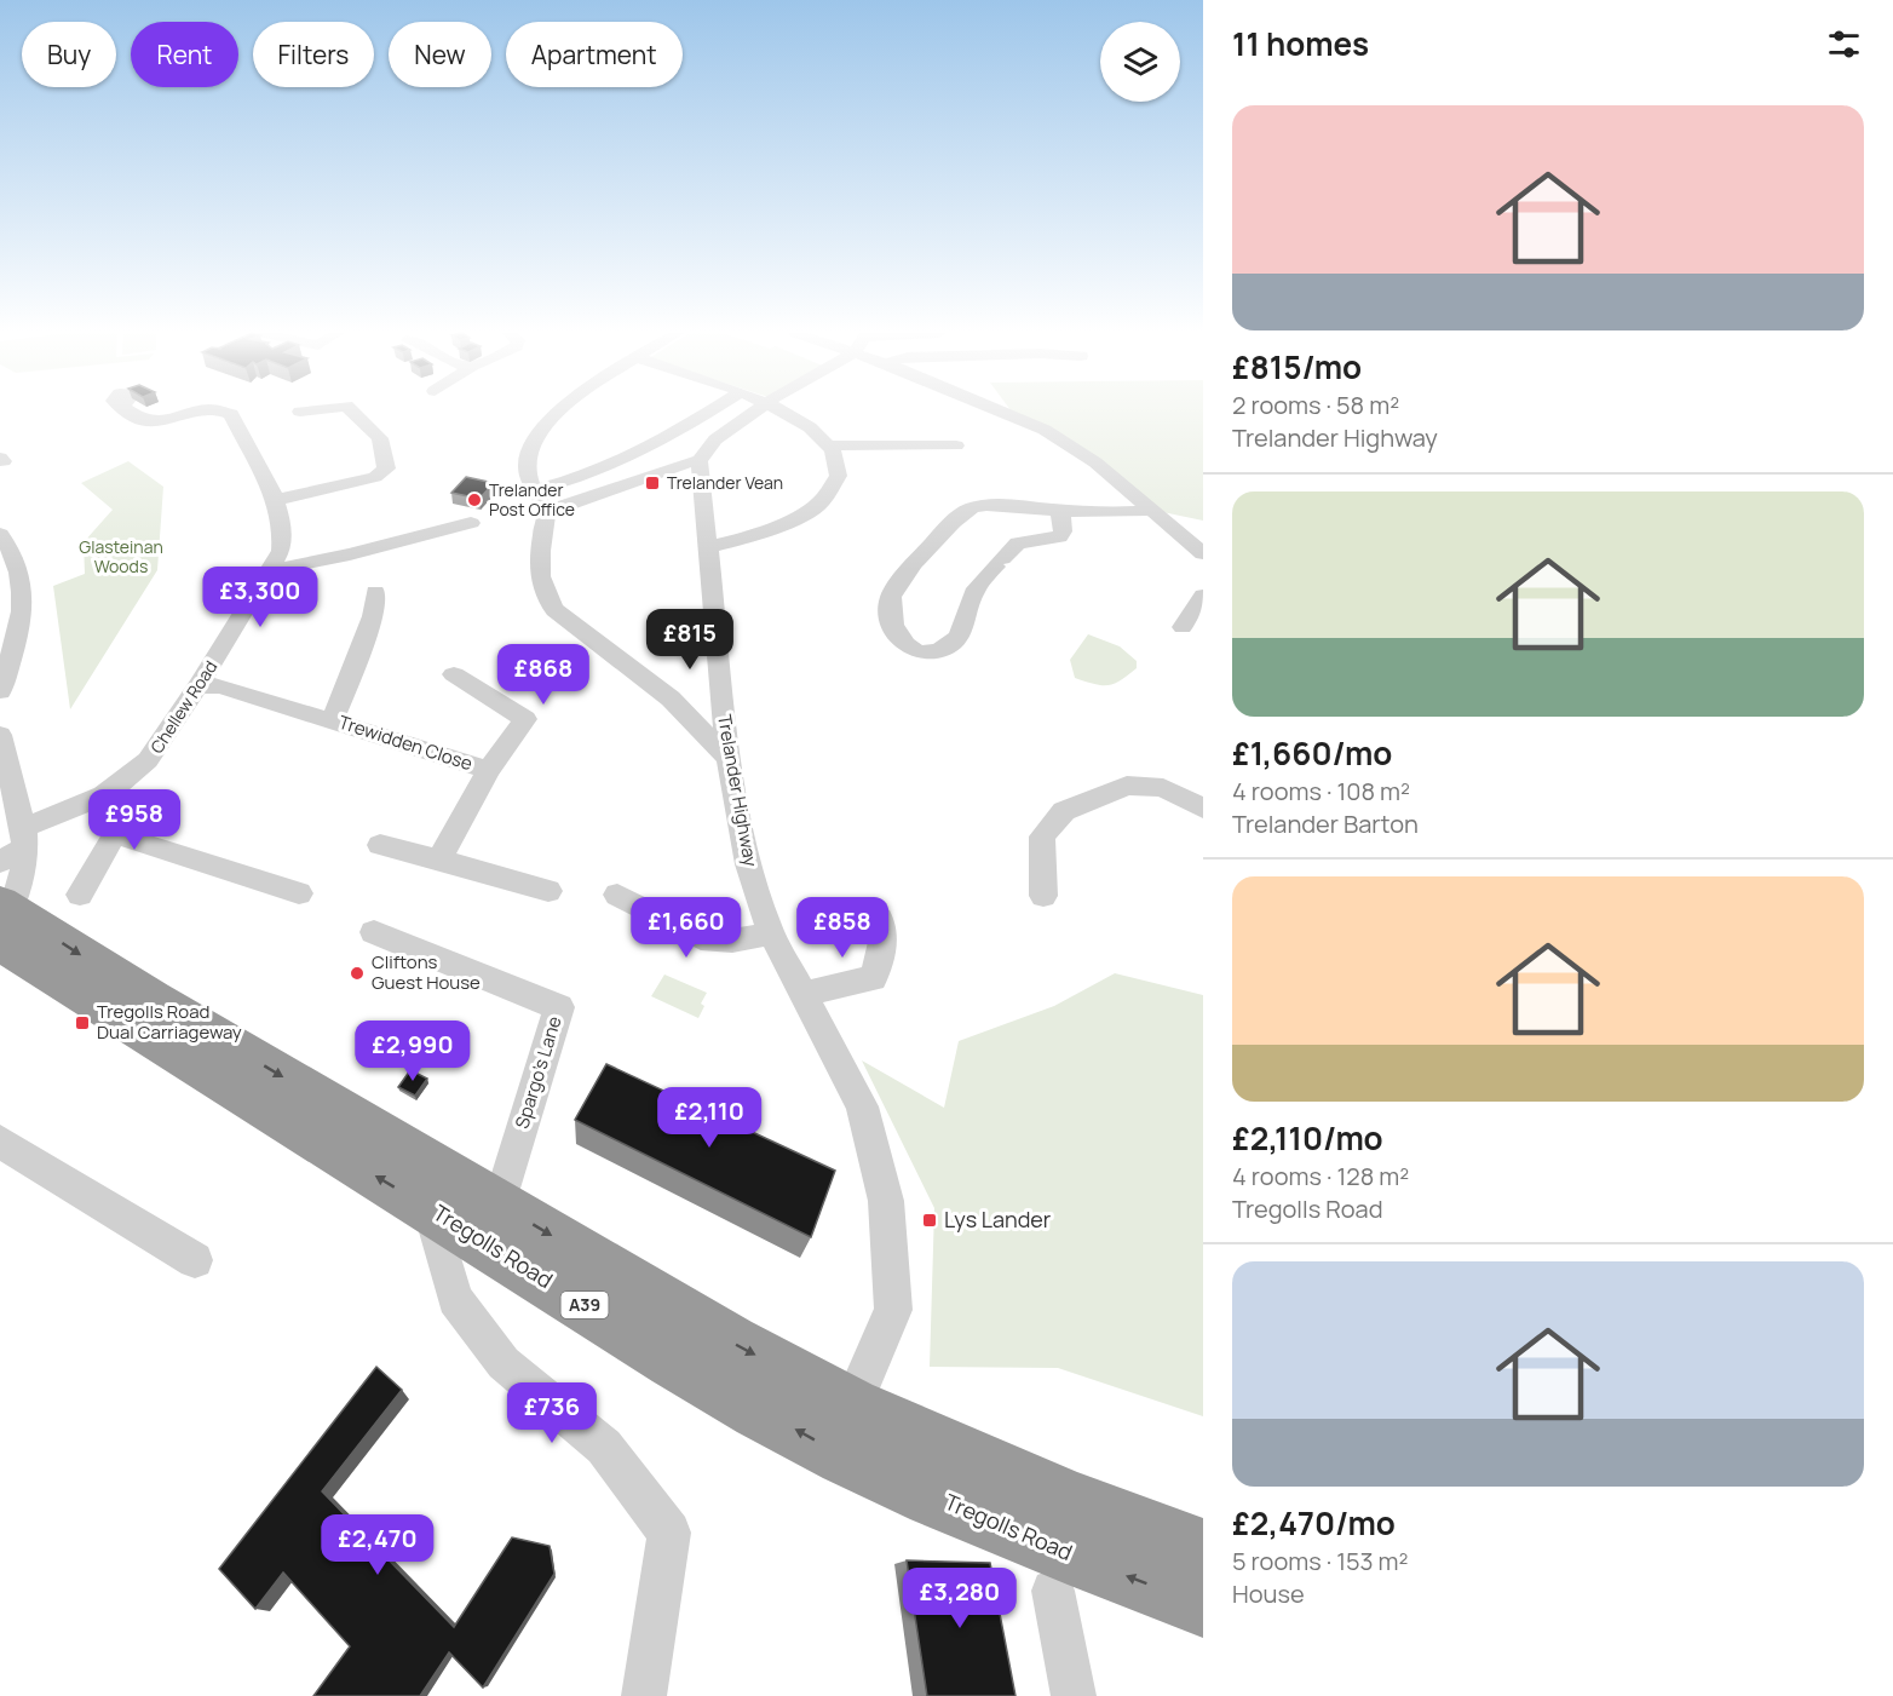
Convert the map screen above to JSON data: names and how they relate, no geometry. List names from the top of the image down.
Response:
{
  "streets": {
    "highway": ["Tregolls Road", "A39"],
    "street": [
      "Chellew Road",
      "Trewidden Close",
      "Trelander Highway",
      "Spargo's Lane"
    ]
  },
  "crossings": [
    ["Chellew Road", "Trewidden Close"],
    ["Trelander Highway", "Tregolls Road"],
    ["Trelander Highway", "A39"],
    ["Spargo's Lane", "Tregolls Road"],
    ["Tregolls Road", "A39"]
  ],
  "parks": ["Glasteinan Woods"],
  "places": {
    "transit": ["Trelander Vean", "Tregolls Road Dual Carriageway", "Lys Lander"],
    "other": ["Trelander Post Office", "Cliftons Guest House"]
  },
  "page": {
    "heading": "11 homes",
    "chip": [
      "Buy",
      "Rent",
      "Filters",
      "New",
      "Apartment"
    ],
    "list": [
      {
        "name": "£815/mo",
        "note": "2 rooms · 58 m² · Trelander Highway"
      },
      {
        "name": "£1,660/mo",
        "note": "4 rooms · 108 m² · Trelander Barton"
      },
      {
        "name": "£2,110/mo",
        "note": "4 rooms · 128 m² · Tregolls Road"
      },
      {
        "name": "£2,470/mo",
        "note": "5 rooms · 153 m² · House"
      }
    ],
    "price": [
      "£3,300",
      "£815",
      "£868",
      "£958",
      "£1,660",
      "£858",
      "£2,990",
      "£2,110",
      "£736",
      "£2,470",
      "£3,280"
    ]
  }
}
